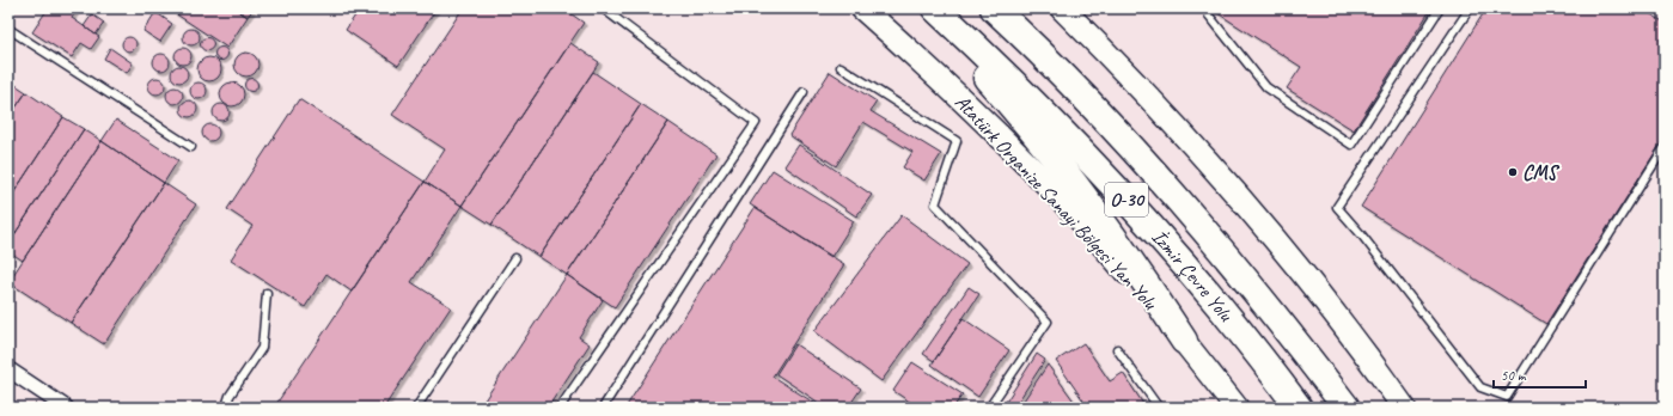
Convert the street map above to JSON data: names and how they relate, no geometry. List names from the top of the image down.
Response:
{
  "streets": {
    "highway": ["O-30", "İzmir Çevre Yolu"],
    "main road": ["Atatürk Organize Sanayi Bölgesi Yan Yolu"]
  },
  "places": ["CMS"],
  "scale_bar": "50 m"
}
